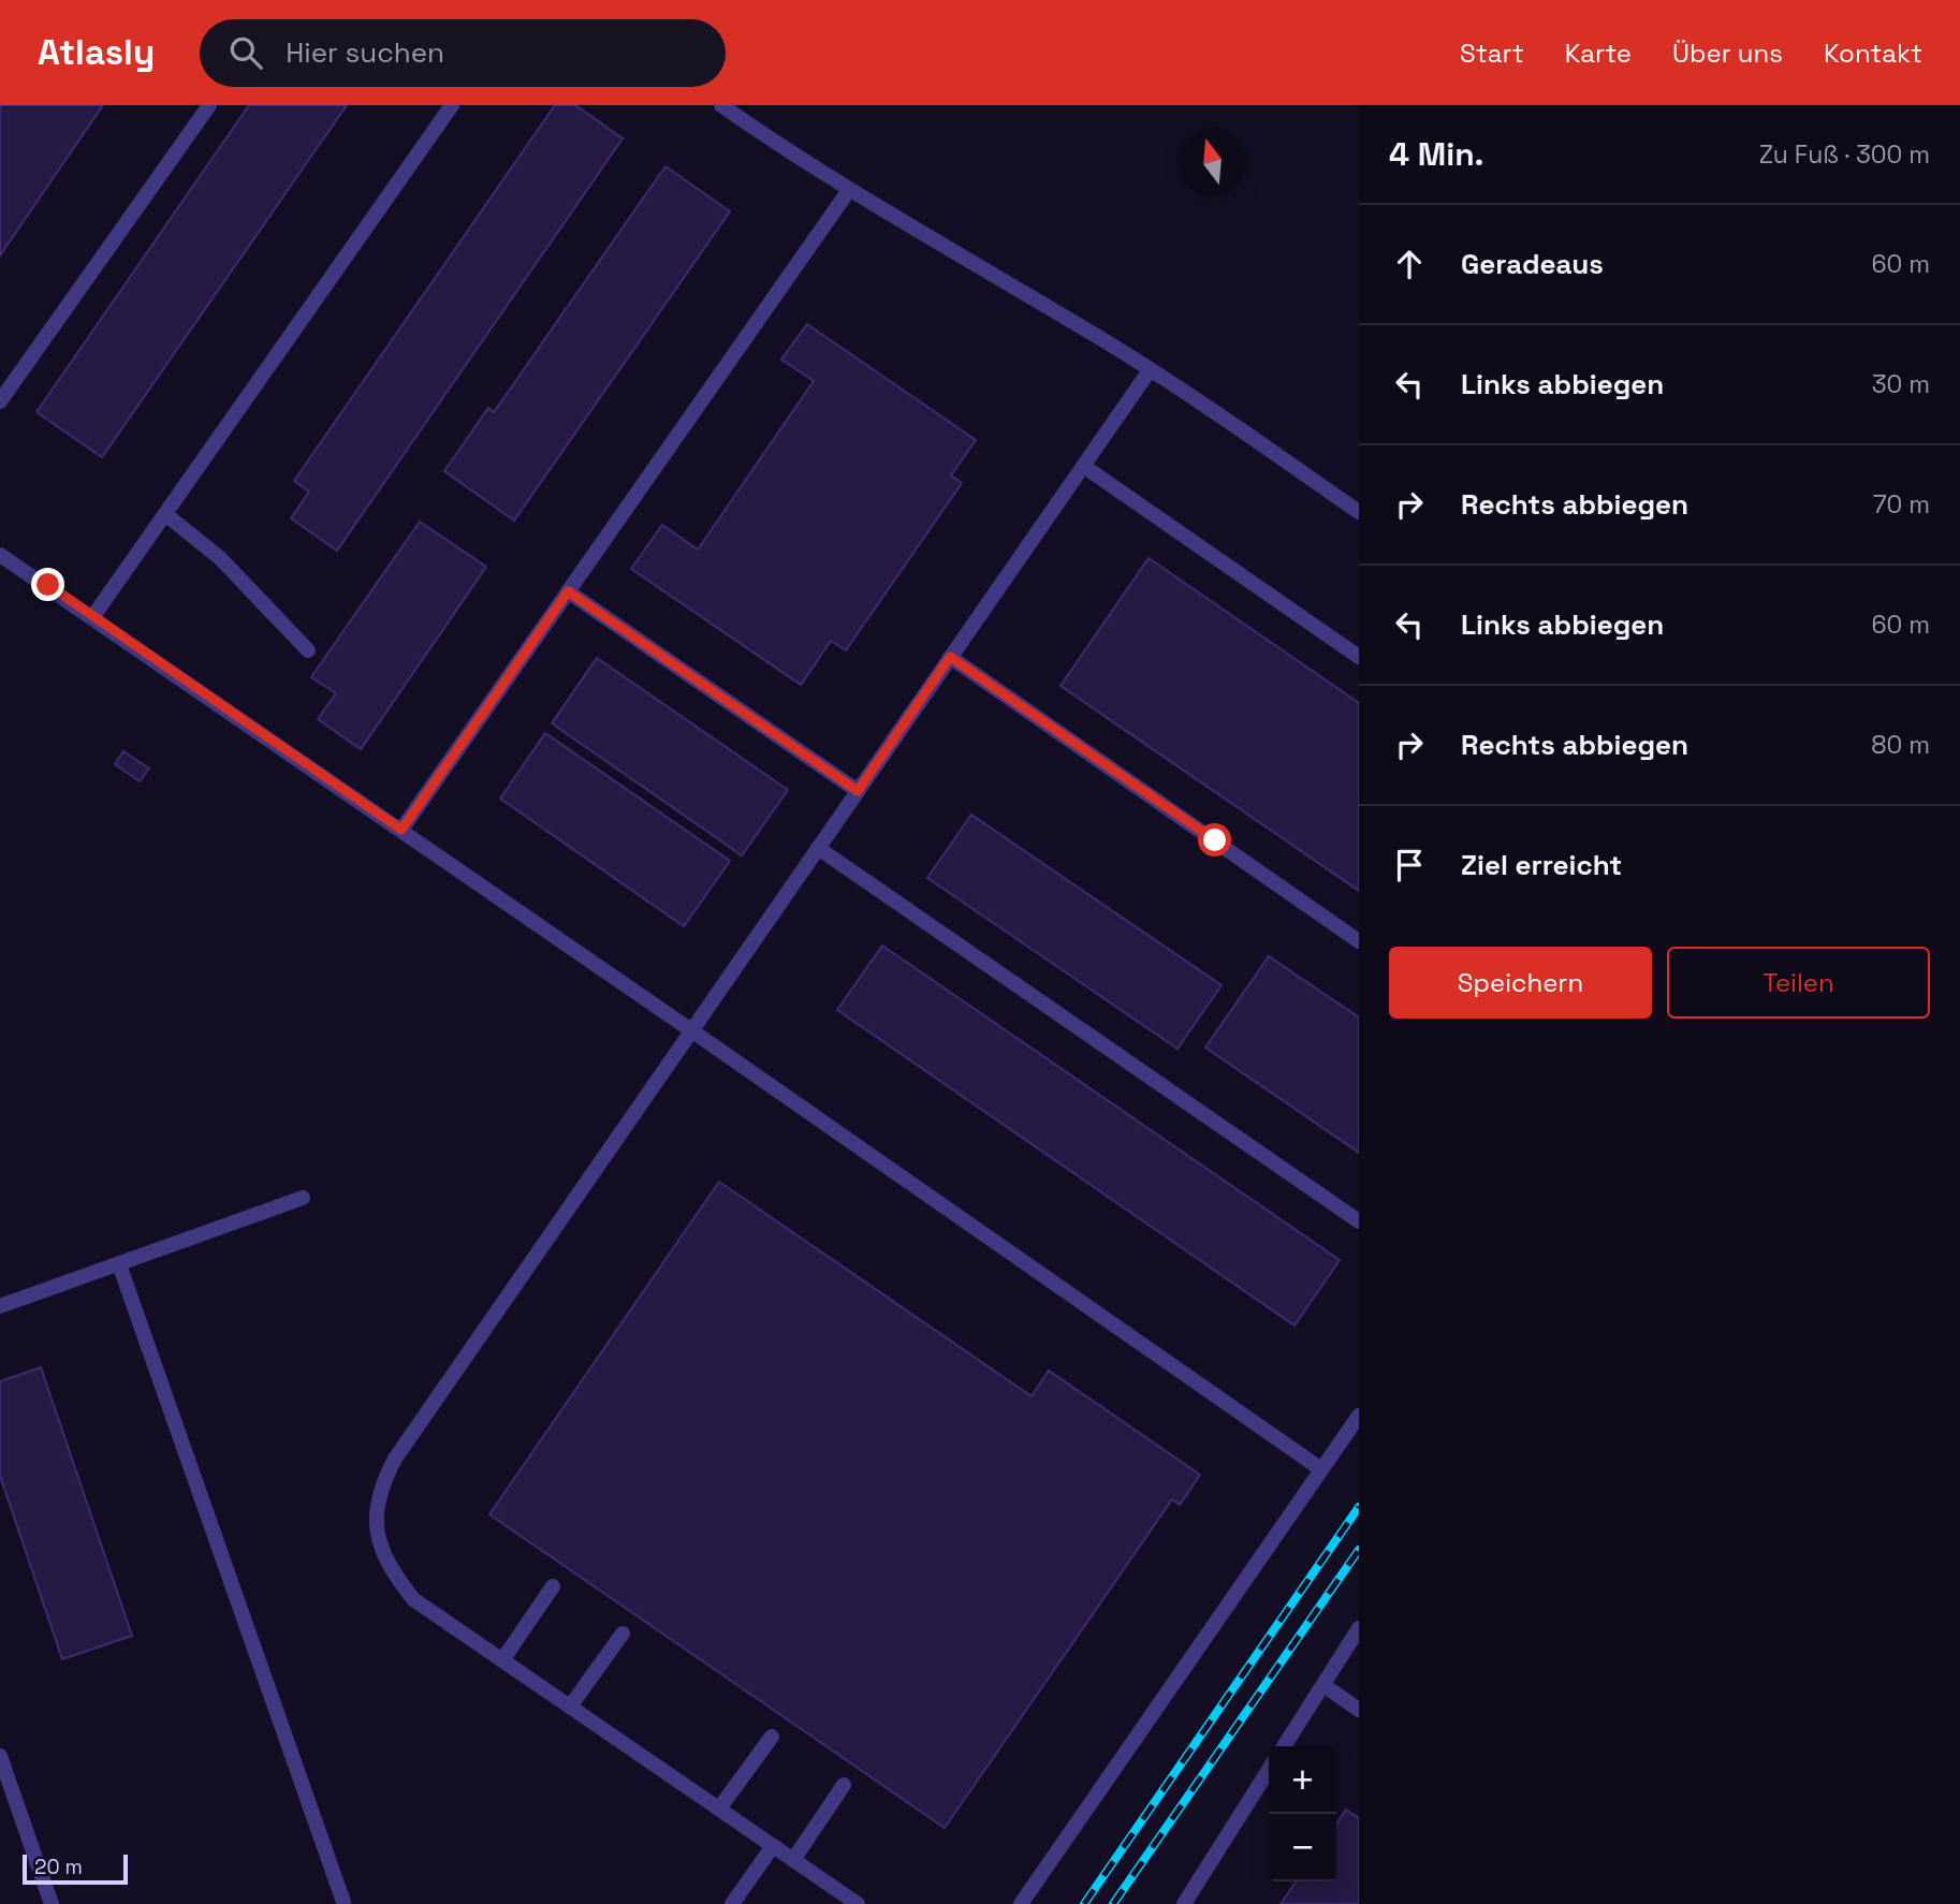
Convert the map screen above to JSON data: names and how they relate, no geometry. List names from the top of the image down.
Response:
{
  "scale_bar": "20 m",
  "north": "top",
  "page": {
    "header": "Atlasly",
    "search": "Hier suchen",
    "nav": [
      "Start",
      "Karte",
      "Über uns",
      "Kontakt"
    ],
    "heading": ["4 Min.", "Zu Fuß · 300 m"],
    "list": [
      ["Geradeaus", "60 m"],
      ["Links abbiegen", "30 m"],
      ["Rechts abbiegen", "70 m"],
      ["Links abbiegen", "60 m"],
      ["Rechts abbiegen", "80 m"],
      "Ziel erreicht"
    ],
    "buttons": ["Speichern", "Teilen"],
    "map_buttons": ["+", "−"],
    "scale": "20 m"
  }
}
